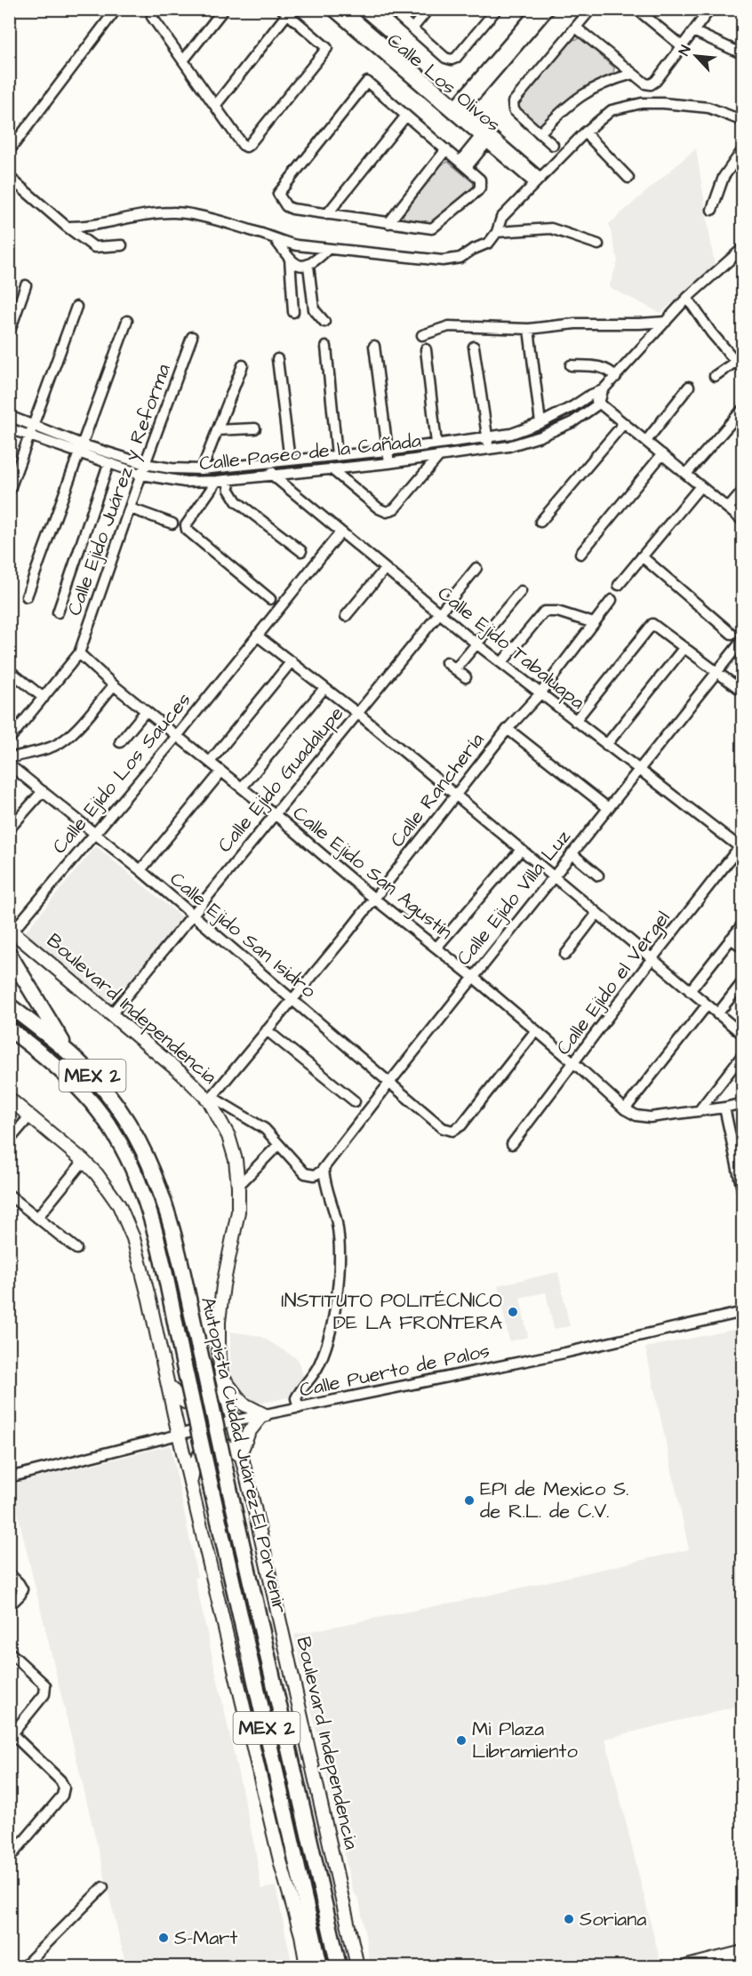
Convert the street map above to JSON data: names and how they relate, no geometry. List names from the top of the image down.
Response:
{
  "streets": {
    "highway": ["MEX 2", "Autopista Ciudad Juárez-El Porvenir"],
    "main road": ["Boulevard Independencia"],
    "street": [
      "Calle Los Olivos",
      "Calle Paseo de la Cañada",
      "Calle Ejido Juárez y Reforma",
      "Calle Ejido Tabaluapa",
      "Calle Ejido Los Sauces",
      "Calle Ejido Guadalupe",
      "Calle Ranchería",
      "Calle Ejido San Agustín",
      "Calle Ejido Villa Luz",
      "Calle Ejido San Isidro",
      "Calle Ejido el Vergel",
      "Calle Puerto de Palos"
    ]
  },
  "crossings": [
    ["Calle Paseo de la Cañada", "Calle Ejido Juárez y Reforma"],
    ["Calle Paseo de la Cañada", "Calle Ejido Tabaluapa"],
    ["Calle Ejido Juárez y Reforma", "Calle Ejido San Agustín"],
    ["Calle Ejido Tabaluapa", "Calle Ejido Los Sauces"],
    ["Calle Ejido Tabaluapa", "Calle Ejido Guadalupe"],
    ["Calle Ejido Tabaluapa", "Calle Ranchería"],
    ["Calle Ejido Tabaluapa", "Calle Ejido Villa Luz"],
    ["Calle Ejido Tabaluapa", "Calle Ejido el Vergel"],
    ["Calle Ejido Los Sauces", "Calle Ejido San Agustín"],
    ["Calle Ejido Los Sauces", "Calle Ejido San Isidro"],
    ["Calle Ejido Los Sauces", "Boulevard Independencia"],
    ["Calle Ejido Guadalupe", "Calle Ejido San Agustín"],
    ["Calle Ejido Guadalupe", "Calle Ejido San Isidro"],
    ["Calle Ejido Guadalupe", "Boulevard Independencia"],
    ["Calle Ranchería", "Calle Ejido San Agustín"],
    ["Calle Ranchería", "Calle Ejido San Isidro"],
    ["Calle Ranchería", "Boulevard Independencia"],
    ["Calle Ejido San Agustín", "Calle Ejido Villa Luz"],
    ["Calle Ejido San Agustín", "Calle Ejido San Isidro"],
    ["Calle Ejido San Agustín", "Calle Ejido el Vergel"],
    ["Calle Ejido Villa Luz", "Calle Ejido San Isidro"],
    ["Boulevard Independencia", "Calle Puerto de Palos"],
    ["MEX 2", "Calle Puerto de Palos"]
  ],
  "places": [
    "INSTITUTO POLITÉCNICO DE LA FRONTERA",
    "EPI de Mexico S. de R.L. de C.V.",
    "Mi Plaza Libramiento",
    "Soriana",
    "S-Mart"
  ],
  "north": "top left"
}
